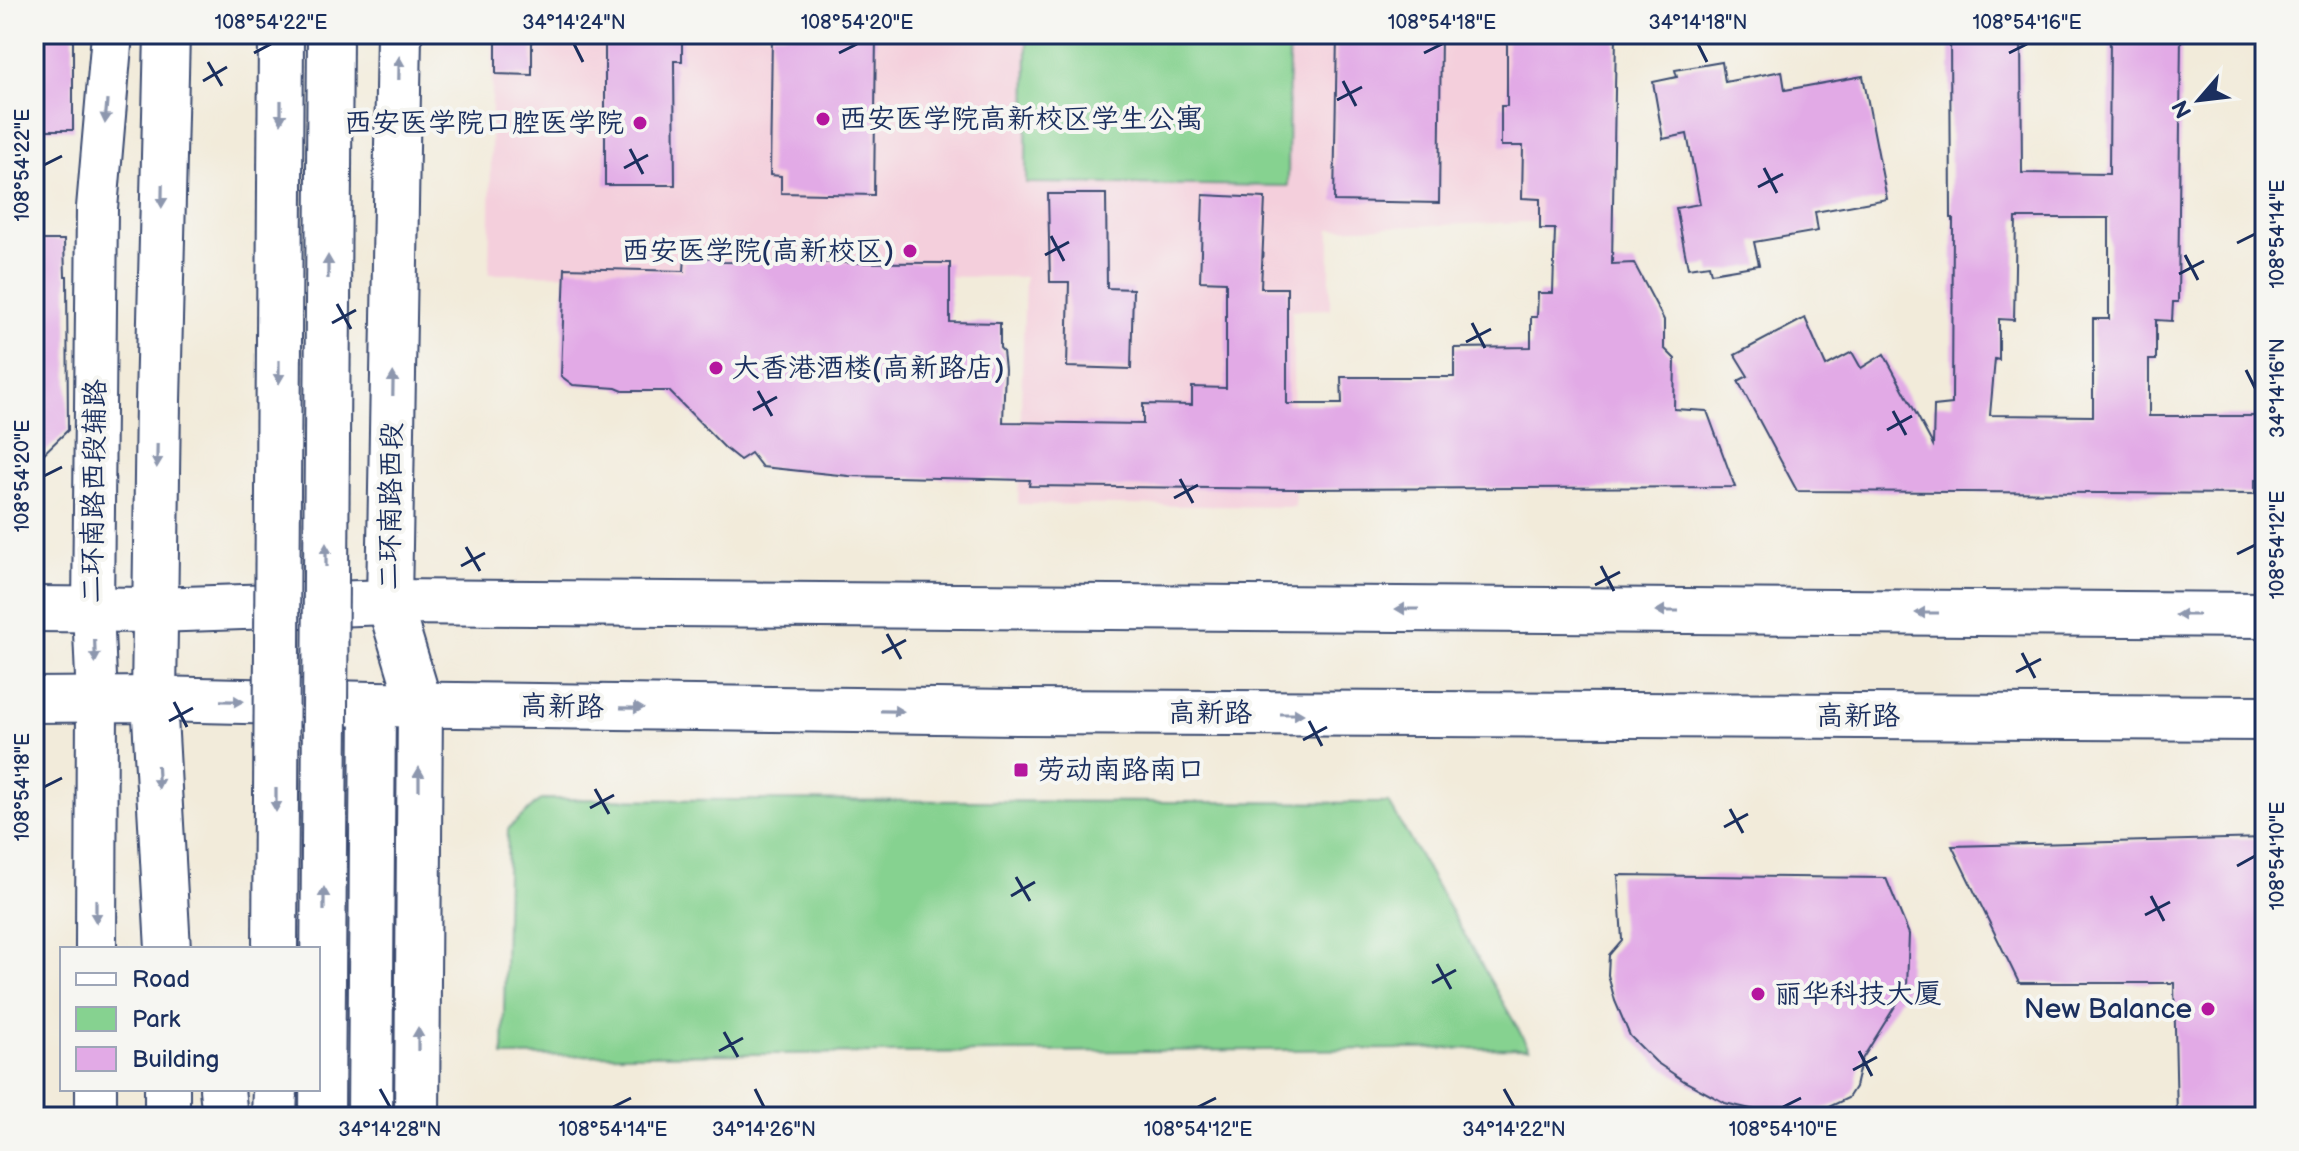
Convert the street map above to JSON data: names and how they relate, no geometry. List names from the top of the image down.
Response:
{
  "streets": {
    "main road": ["二环南路西段", "高新路"],
    "street": ["二环南路西段辅路"]
  },
  "crossings": [
    ["二环南路西段辅路", "高新路"],
    ["二环南路西段", "高新路"]
  ],
  "one_way": ["二环南路西段辅路"],
  "places": {
    "other": [
      "西安医学院高新校区学生公寓",
      "西安医学院口腔医学院",
      "西安医学院(高新校区)",
      "大香港酒楼(高新路店)",
      "丽华科技大厦",
      "New Balance"
    ],
    "transit": ["劳动南路南口"]
  },
  "legend": ["Road", "Park", "Building"],
  "north": "bottom left",
  "coordinates": [
    "108°54'22\"E",
    "34°14'24\"N",
    "108°54'20\"E",
    "108°54'18\"E",
    "34°14'18\"N",
    "108°54'16\"E",
    "108°54'14\"E",
    "34°14'16\"N",
    "108°54'12\"E",
    "108°54'10\"E",
    "34°14'28\"N",
    "34°14'26\"N",
    "34°14'22\"N"
  ]
}
